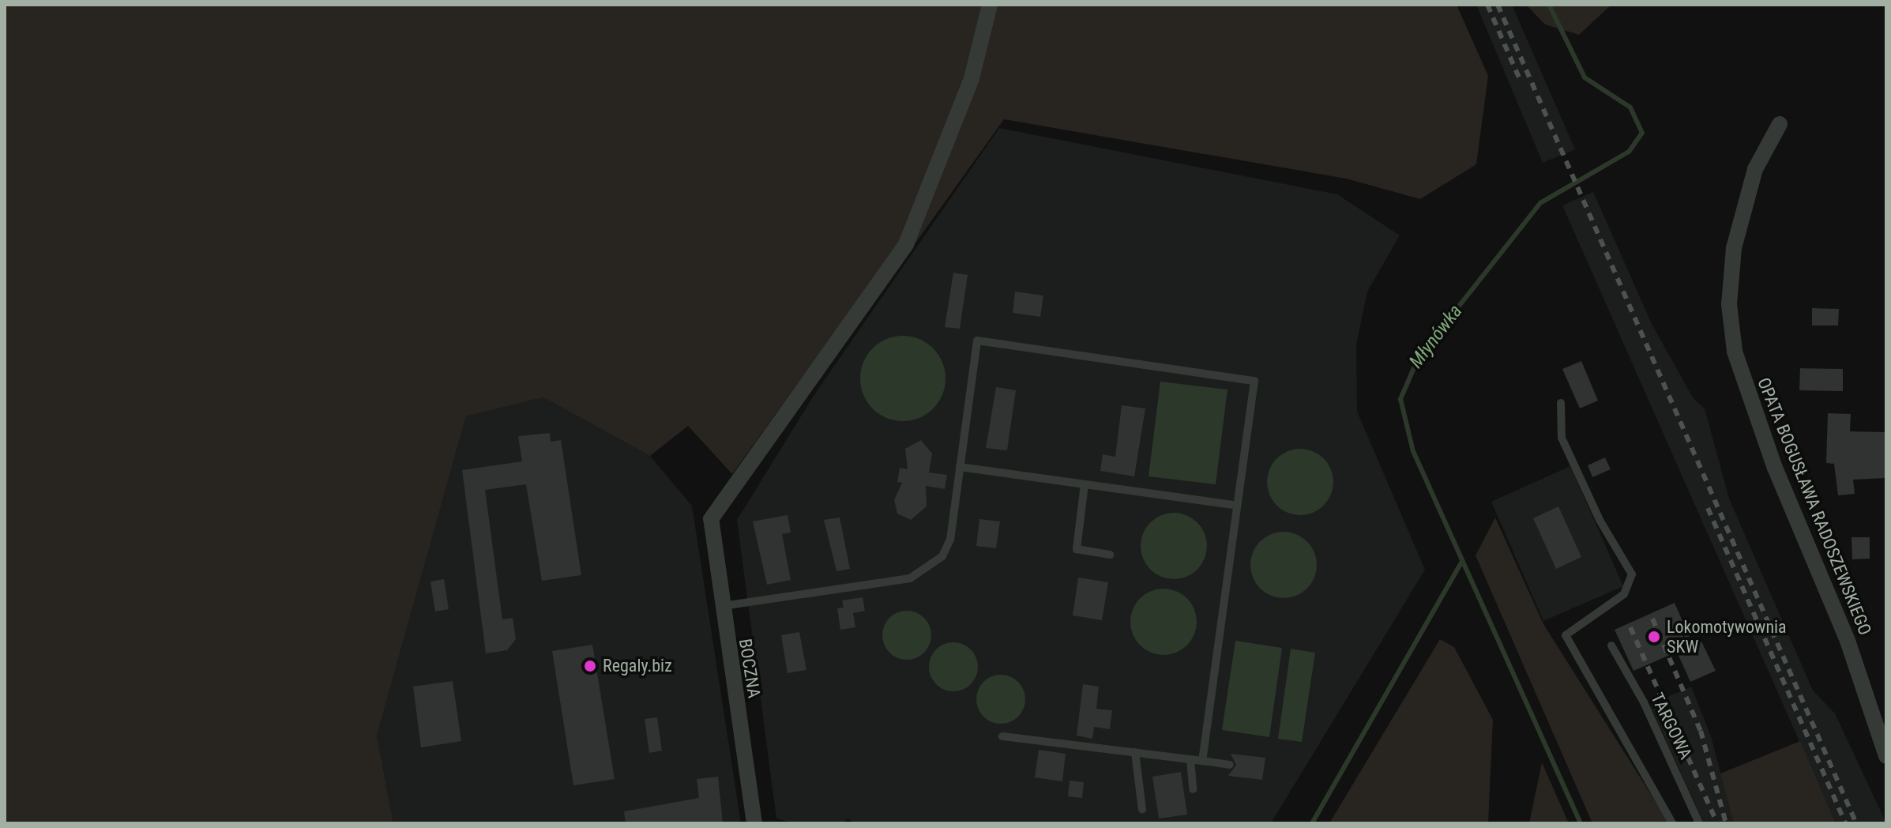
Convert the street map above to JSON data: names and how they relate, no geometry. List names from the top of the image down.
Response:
{
  "streets": {
    "street": ["OPATA BOGUSŁAWA RADOSZEWSKIEGO", "BOCZNA"],
    "lane": ["TARGOWA"]
  },
  "water": ["Młynówka"],
  "places": ["Lokomotywownia SKW", "Regaly.biz"]
}
